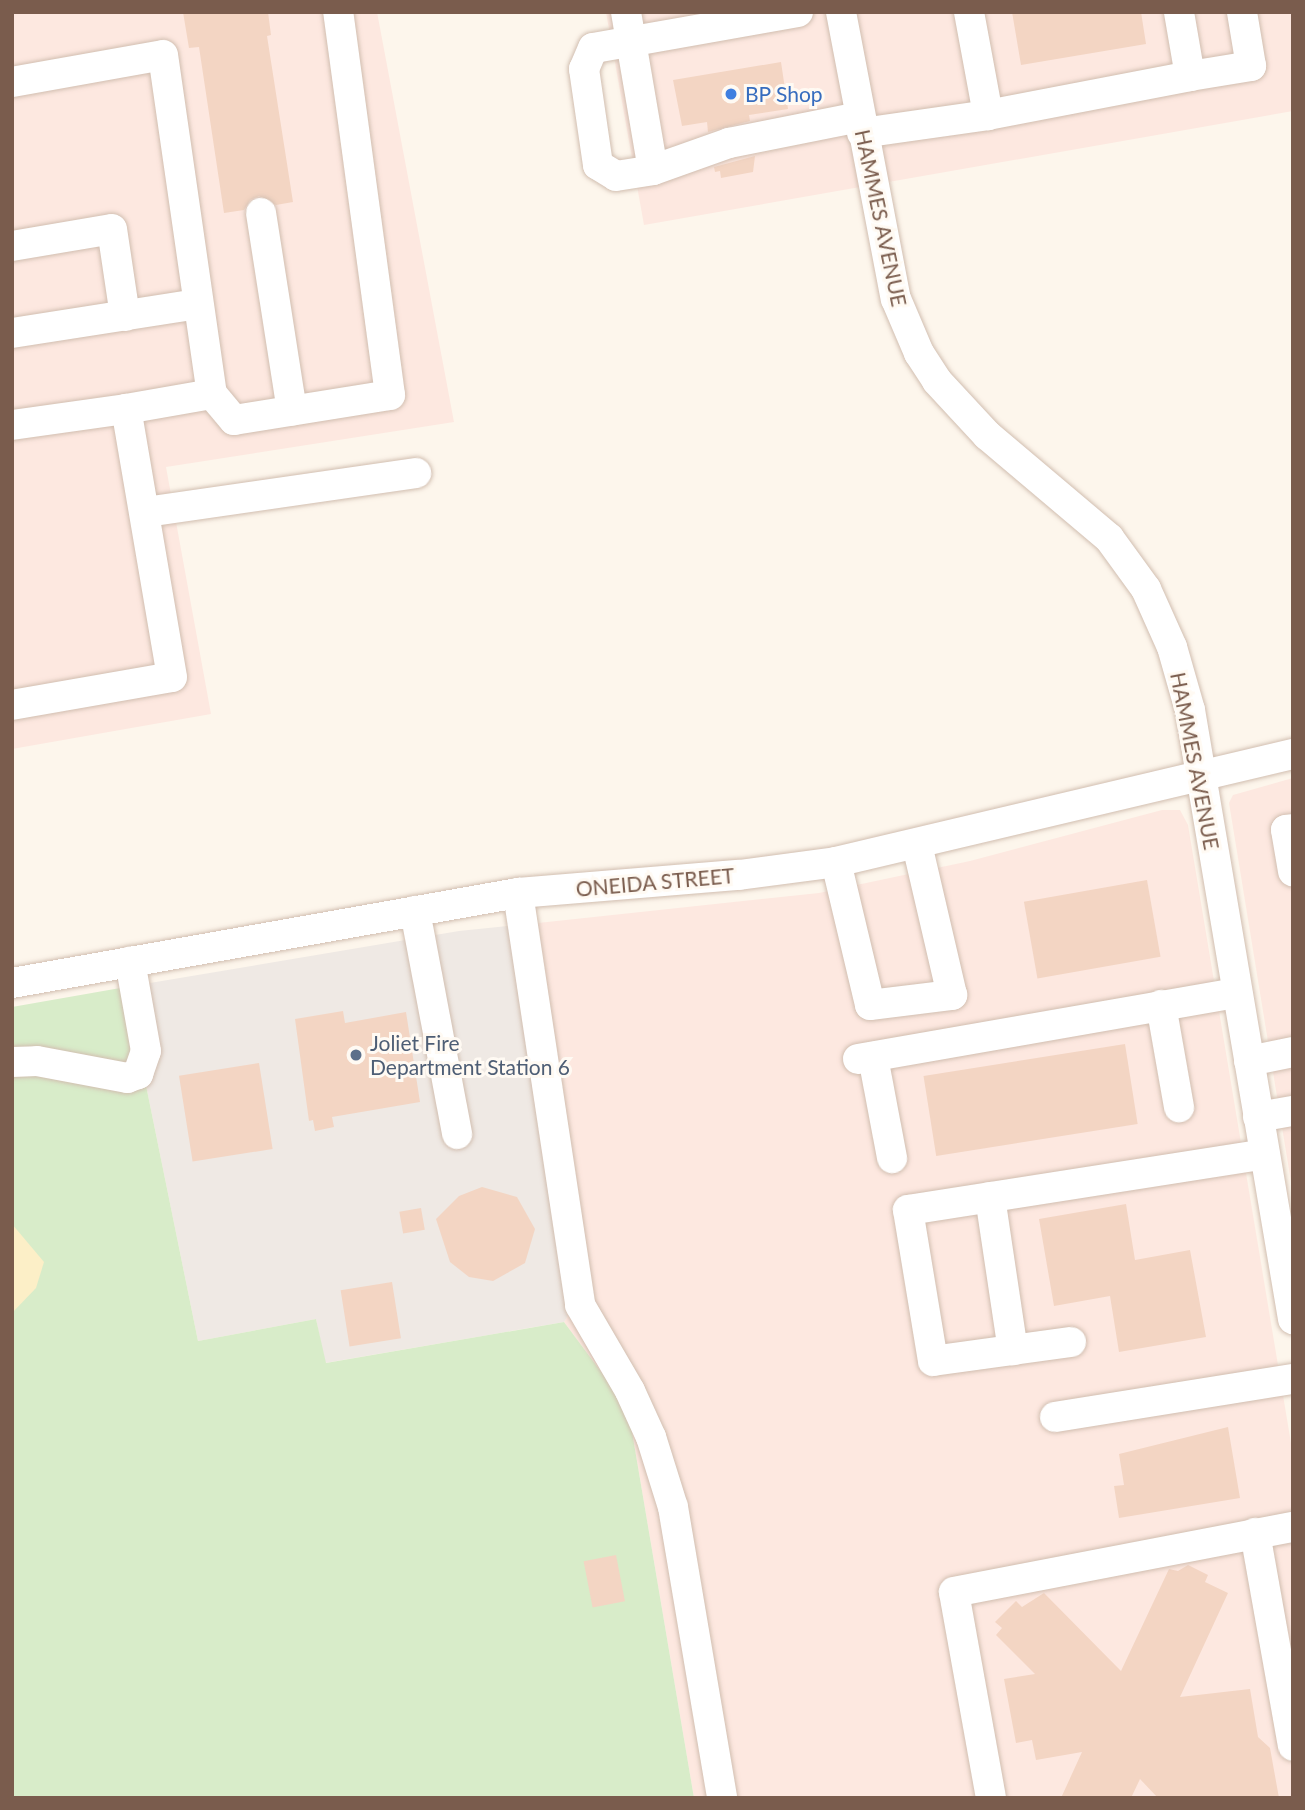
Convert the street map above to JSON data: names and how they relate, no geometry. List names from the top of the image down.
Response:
{
  "streets": {
    "street": ["HAMMES AVENUE", "ONEIDA STREET"]
  },
  "crossings": [
    ["HAMMES AVENUE", "ONEIDA STREET"]
  ],
  "places": ["BP Shop", "Joliet Fire Department Station 6"]
}
